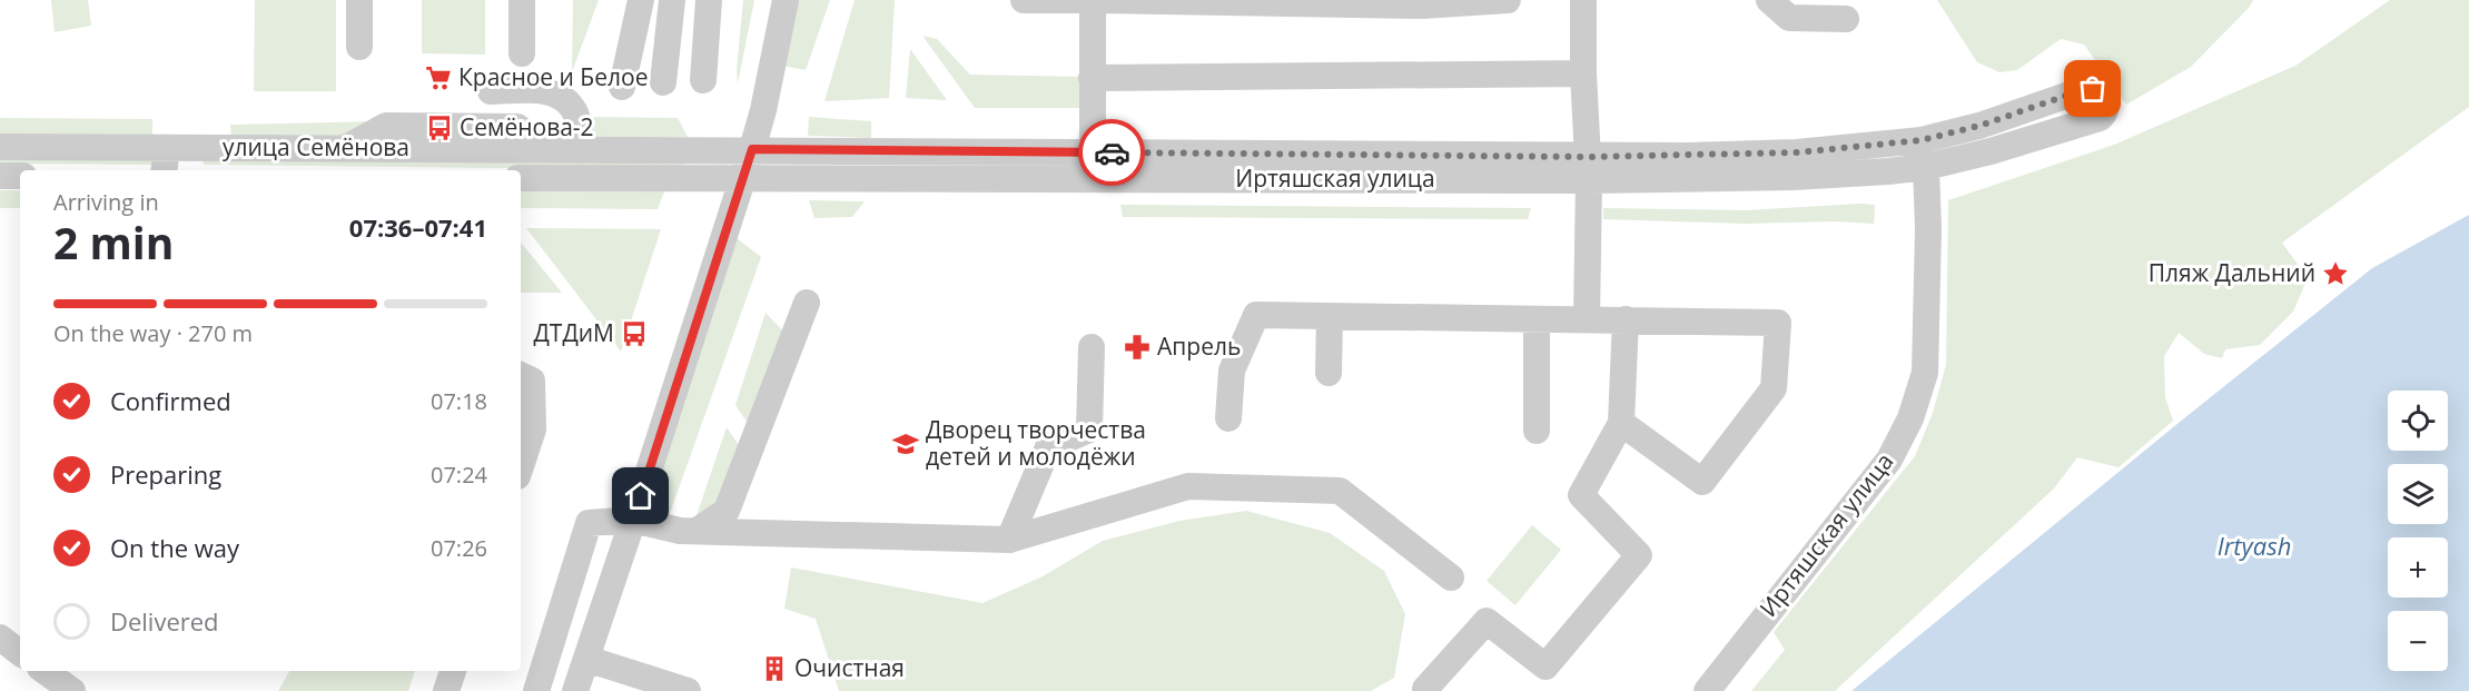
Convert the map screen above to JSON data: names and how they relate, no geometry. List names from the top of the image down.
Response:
{
  "streets": {
    "street": ["улица Семёнова", "Иртяшская улица"]
  },
  "crossings": [
    ["улица Семёнова", "Иртяшская улица"]
  ],
  "water": ["Irtyash"],
  "places": {
    "supermarket": ["Красное и Белое"],
    "bus stop": ["Семёнова-2", "ДТДиМ"],
    "place": ["Пляж Дальний"],
    "pharmacy": ["Апрель"],
    "school or university": ["Дворец творчества детей и молодёжи"],
    "building": ["Очистная"]
  },
  "page": {
    "heading": ["2 min", "Arriving in", "07:36–07:41"],
    "bar": "On the way · 270 m",
    "list": [
      ["Confirmed", "07:18"],
      ["Preparing", "07:24"],
      ["On the way", "07:26"],
      "Delivered"
    ],
    "map_buttons": ["+", "−"]
  }
}
